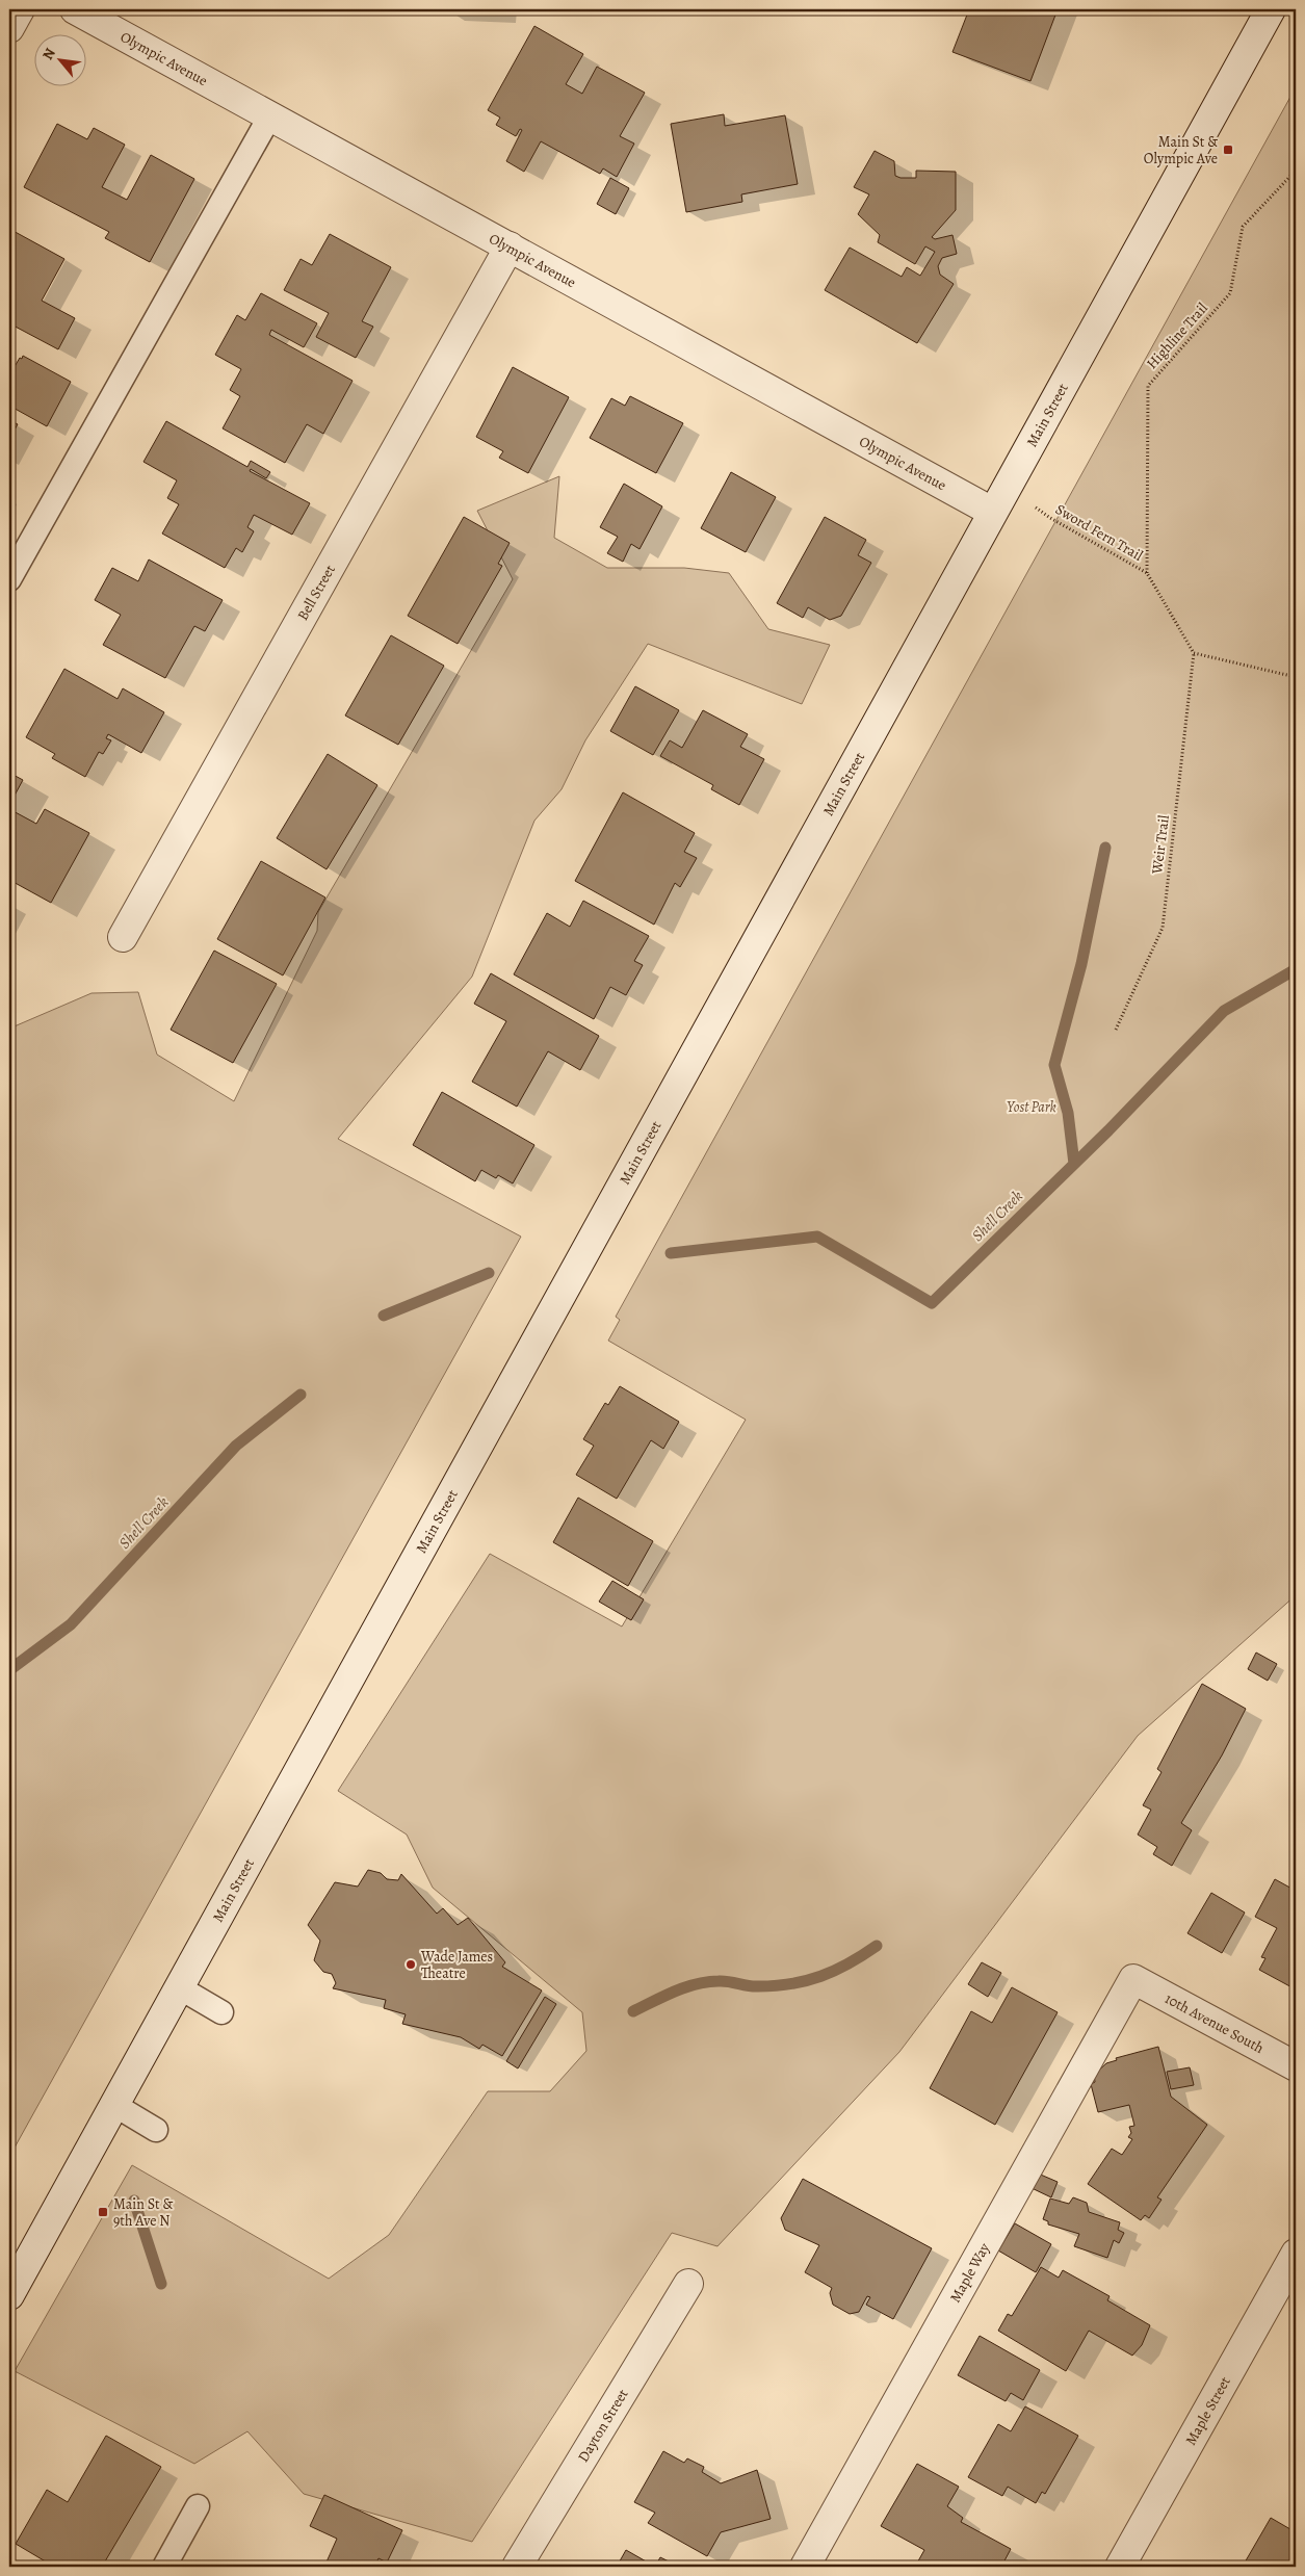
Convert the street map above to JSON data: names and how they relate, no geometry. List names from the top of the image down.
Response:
{
  "streets": {
    "street": [
      "Olympic Avenue",
      "Main Street",
      "Bell Street",
      "10th Avenue South",
      "Maple Way",
      "Maple Street",
      "Dayton Street"
    ],
    "path": ["Highline Trail", "Sword Fern Trail", "Weir Trail"]
  },
  "crossings": [
    ["Olympic Avenue", "Main Street"],
    ["Olympic Avenue", "Bell Street"],
    ["Highline Trail", "Sword Fern Trail"],
    ["Sword Fern Trail", "Weir Trail"],
    ["10th Avenue South", "Maple Way"]
  ],
  "water": ["Shell Creek"],
  "parks": ["Yost Park"],
  "places": {
    "transit": ["Main St & Olympic Ave", "Main St & 9th Ave N"],
    "other": ["Wade James Theatre"]
  },
  "north": "top left"
}
